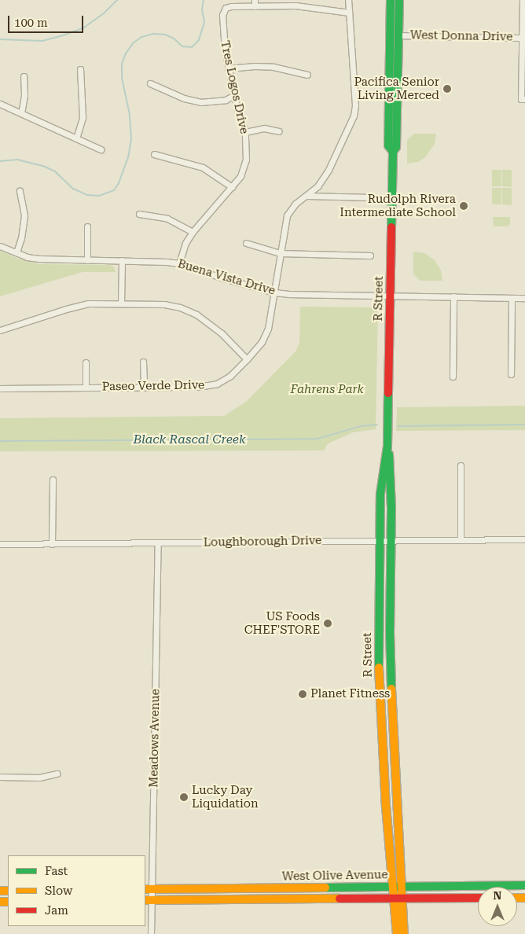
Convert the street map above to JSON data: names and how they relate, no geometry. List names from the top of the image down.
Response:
{
  "streets": {
    "street": [
      "West Donna Drive",
      "Tres Logos Drive",
      "Buena Vista Drive",
      "R Street",
      "Paseo Verde Drive",
      "Loughborough Drive",
      "Meadows Avenue",
      "West Olive Avenue"
    ]
  },
  "crossings": [
    ["West Donna Drive", "R Street"],
    ["Tres Logos Drive", "Buena Vista Drive"],
    ["Buena Vista Drive", "R Street"],
    ["Buena Vista Drive", "Paseo Verde Drive"],
    ["R Street", "Loughborough Drive"],
    ["R Street", "West Olive Avenue"],
    ["Loughborough Drive", "Meadows Avenue"],
    ["Meadows Avenue", "West Olive Avenue"]
  ],
  "water": ["Black Rascal Creek"],
  "parks": ["Fahrens Park"],
  "places": [
    "Pacifica Senior Living Merced",
    "Rudolph Rivera Intermediate School",
    "US Foods CHEF'STORE",
    "Planet Fitness",
    "Lucky Day Liquidation"
  ],
  "legend": ["Fast", "Slow", "Jam"],
  "scale_bar": "100 m",
  "north": "top"
}
